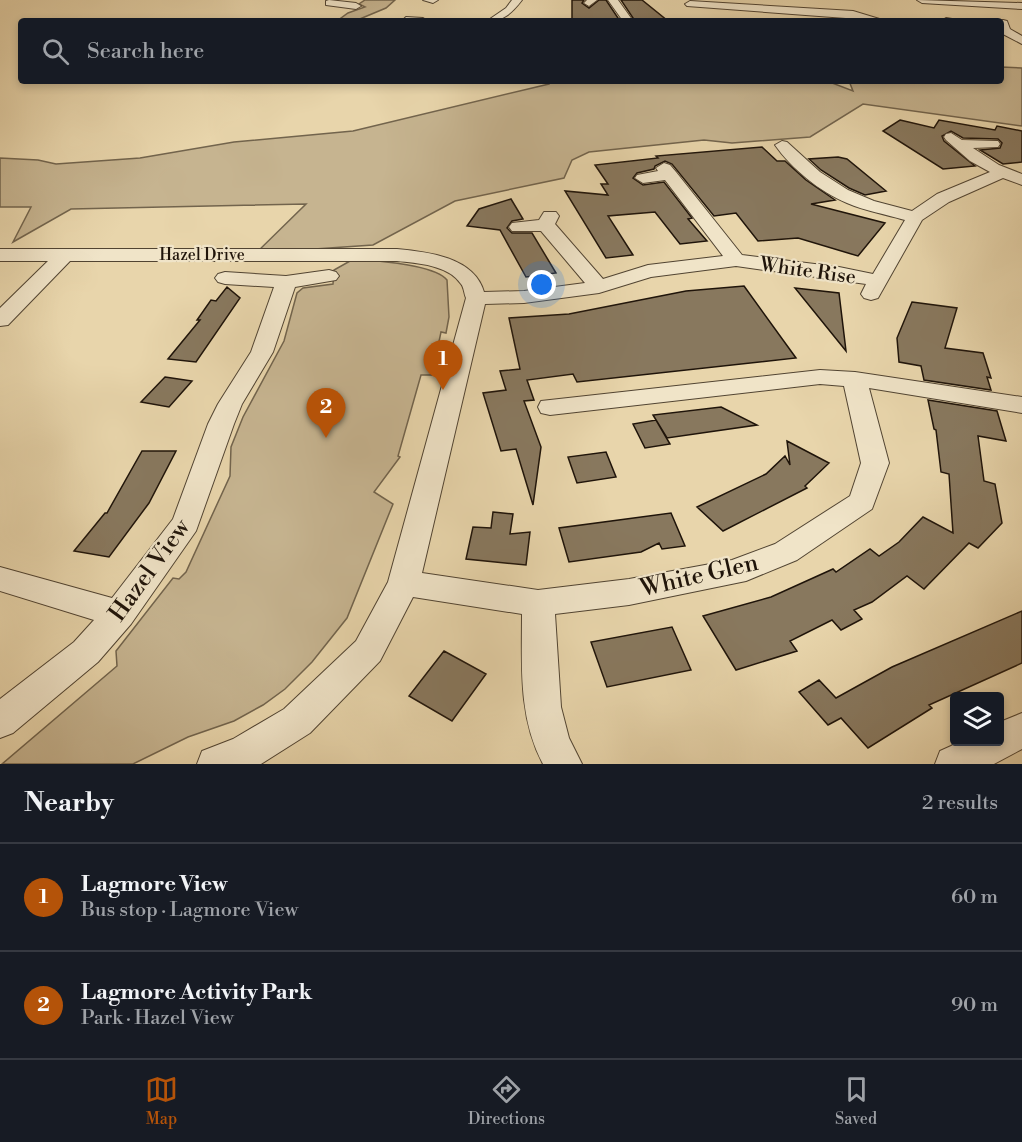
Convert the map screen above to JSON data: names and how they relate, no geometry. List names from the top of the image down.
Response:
{
  "streets": {
    "street": [
      "Hazel Drive",
      "White Rise",
      "Hazel View",
      "White Glen"
    ]
  },
  "crossings": [
    ["Hazel Drive", "White Rise"]
  ],
  "page": {
    "search": "Search here",
    "pins": ["1", "2"],
    "heading": ["Nearby", "2 results"],
    "list": [
      {
        "mark": "1",
        "name": "Lagmore View",
        "note": "Bus stop · Lagmore View",
        "value": "60 m"
      },
      {
        "mark": "2",
        "name": "Lagmore Activity Park",
        "note": "Park · Hazel View",
        "value": "90 m"
      }
    ],
    "nav": ["Map", "Directions", "Saved"]
  }
}
